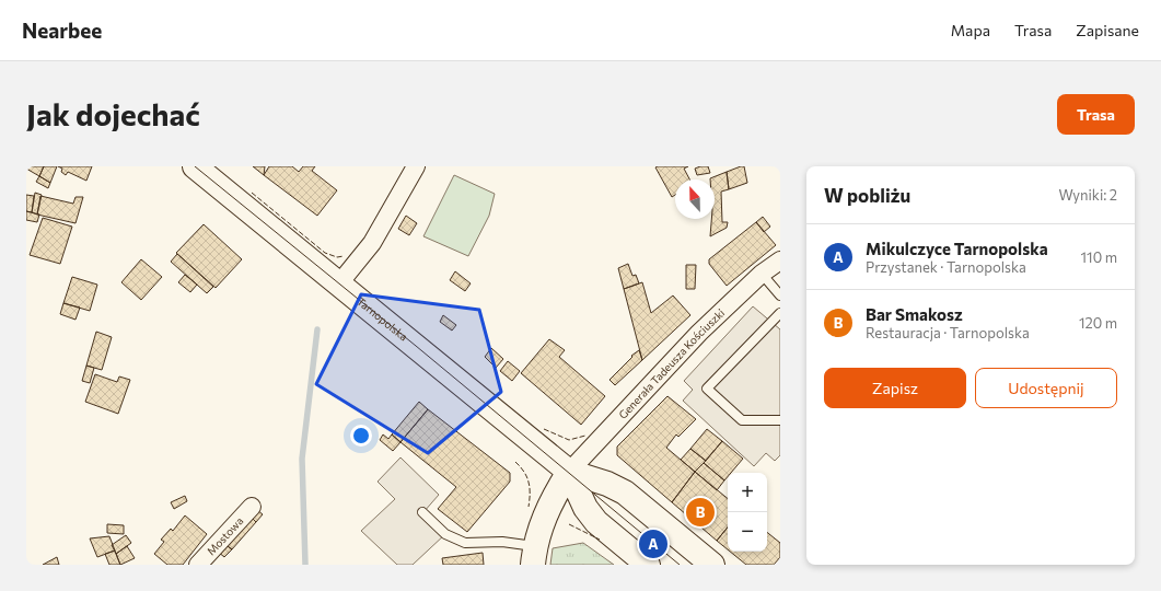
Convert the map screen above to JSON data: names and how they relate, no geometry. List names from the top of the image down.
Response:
{
  "streets": {
    "main road": ["Tarnopolska"],
    "street": ["Generała Tadeusza Kościuszki", "Mostowa"]
  },
  "crossings": [
    ["Tarnopolska", "Generała Tadeusza Kościuszki"]
  ],
  "north": "top",
  "page": {
    "header": "Nearbee",
    "nav": ["Mapa", "Trasa", "Zapisane"],
    "buttons": [
      "Trasa",
      ["Zapisz", "Udostępnij"]
    ],
    "title": "Jak dojechać",
    "heading": ["W pobliżu", "Wyniki: 2"],
    "list": [
      {
        "mark": "A",
        "name": "Mikulczyce Tarnopolska",
        "note": "Przystanek · Tarnopolska",
        "value": "110 m"
      },
      {
        "mark": "B",
        "name": "Bar Smakosz",
        "note": "Restauracja · Tarnopolska",
        "value": "120 m"
      }
    ],
    "map_buttons": ["+", "−"],
    "pins": ["B", "A"]
  }
}
